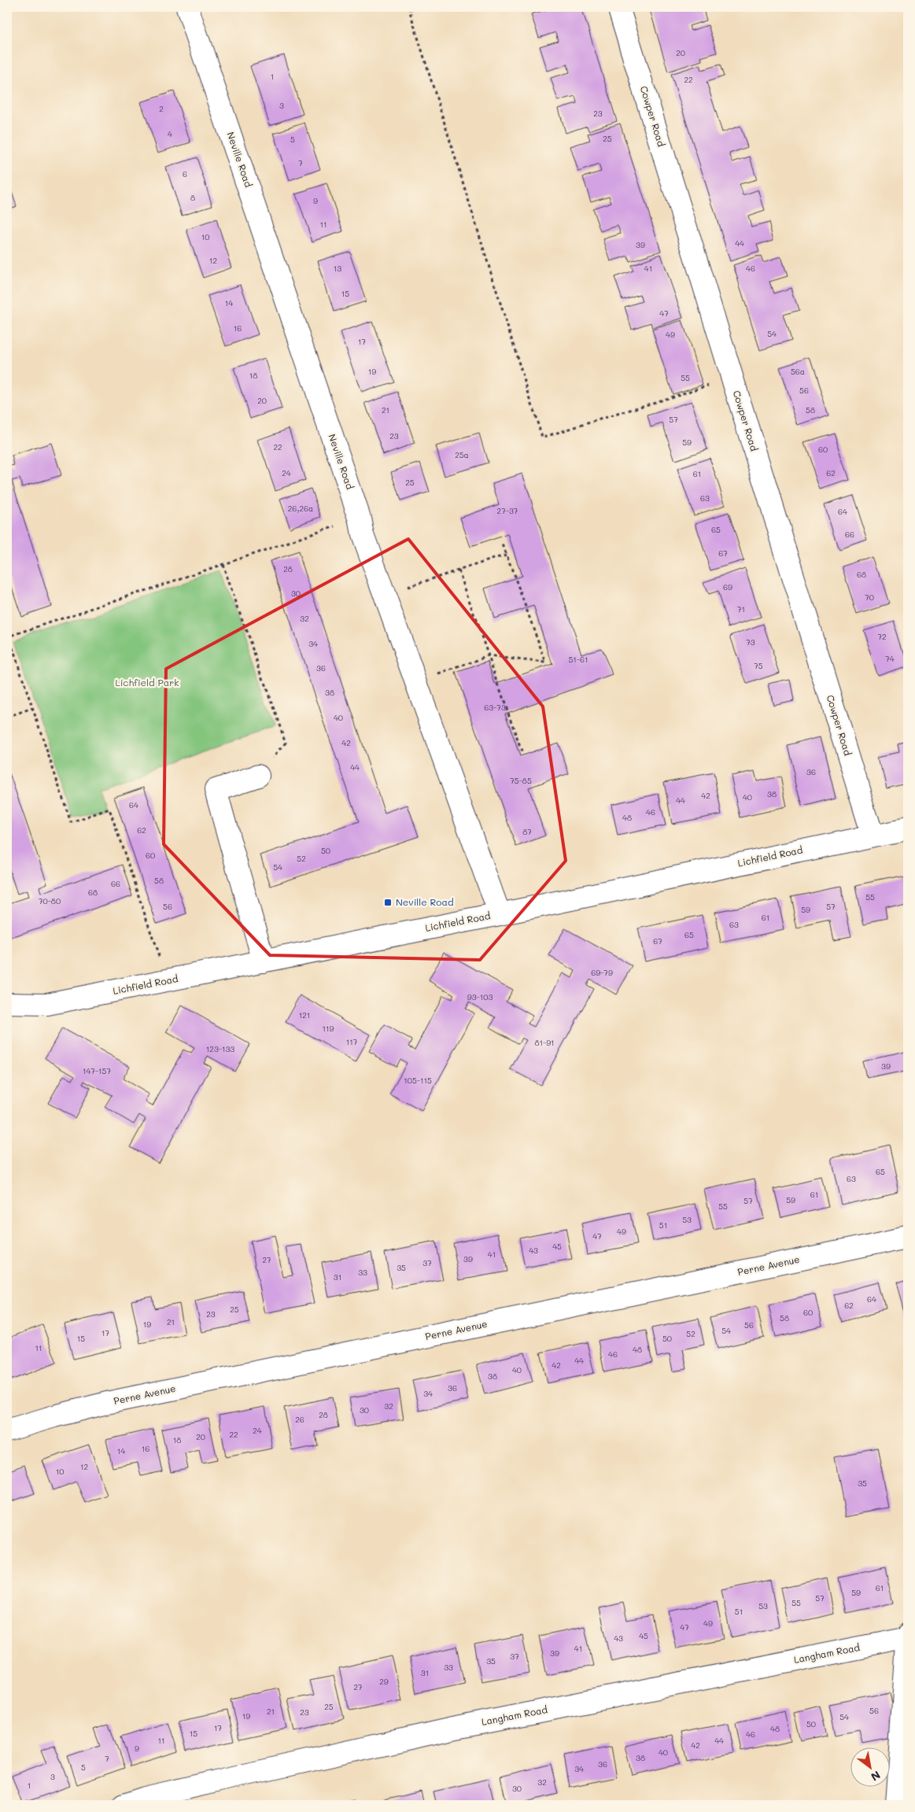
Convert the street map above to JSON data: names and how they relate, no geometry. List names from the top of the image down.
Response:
{
  "streets": {
    "street": [
      "Cowper Road",
      "Neville Road",
      "Lichfield Road",
      "Perne Avenue",
      "Langham Road"
    ]
  },
  "crossings": [
    ["Cowper Road", "Lichfield Road"],
    ["Neville Road", "Lichfield Road"]
  ],
  "parks": ["Lichfield Park"],
  "places": {
    "transit": ["Neville Road"]
  },
  "house_numbers": [
    "20",
    "1",
    "22",
    "3",
    "2",
    "23",
    "4",
    "25",
    "5",
    "7",
    "6",
    "8",
    "9",
    "11",
    "10",
    "44",
    "39",
    "12",
    "13",
    "41",
    "46",
    "15",
    "14",
    "47",
    "16",
    "54",
    "49",
    "17",
    "19",
    "56a",
    "18",
    "55",
    "56",
    "20",
    "21",
    "58",
    "57",
    "23",
    "59",
    "22",
    "60",
    "25a",
    "24",
    "62",
    "61",
    "25",
    "63",
    "26,26a",
    "27-37",
    "64",
    "65",
    "66",
    "67",
    "28",
    "68",
    "69",
    "30",
    "70",
    "71",
    "32",
    "72",
    "73",
    "34",
    "74",
    "51-61",
    "75",
    "36",
    "38",
    "63-73",
    "40",
    "42",
    "44",
    "36",
    "75-85",
    "38",
    "42",
    "40",
    "44",
    "64",
    "46",
    "48",
    "62",
    "87",
    "50",
    "60",
    "52",
    "54",
    "58",
    "66",
    "68",
    "55",
    "70-80",
    "56",
    "57",
    "59",
    "61",
    "63",
    "65",
    "67",
    "69-79",
    "93-103",
    "121",
    "119",
    "117",
    "81-91",
    "123-133",
    "39",
    "147-157",
    "105-115",
    "65",
    "63",
    "61",
    "59",
    "57",
    "55",
    "53",
    "51",
    "49",
    "47",
    "45",
    "43",
    "41",
    "39",
    "27",
    "37",
    "35",
    "33",
    "31",
    "64",
    "62",
    "25",
    "60",
    "23",
    "58",
    "21",
    "19",
    "56",
    "54",
    "17",
    "52",
    "15",
    "50",
    "11",
    "48",
    "46",
    "44",
    "42",
    "40",
    "38",
    "36",
    "34",
    "32",
    "30",
    "28",
    "26",
    "24",
    "22",
    "20",
    "18",
    "16",
    "14",
    "12",
    "10",
    "35",
    "61",
    "59",
    "57",
    "55",
    "53",
    "51",
    "49",
    "47",
    "45",
    "43",
    "41",
    "39",
    "37",
    "35",
    "33",
    "31",
    "29",
    "27",
    "25",
    "56",
    "21",
    "23",
    "19",
    "54",
    "50",
    "17",
    "48",
    "15",
    "46",
    "11",
    "44",
    "42",
    "9",
    "40",
    "38",
    "7",
    "36",
    "5",
    "34",
    "3",
    "32",
    "1",
    "30"
  ],
  "north": "bottom right"
}
